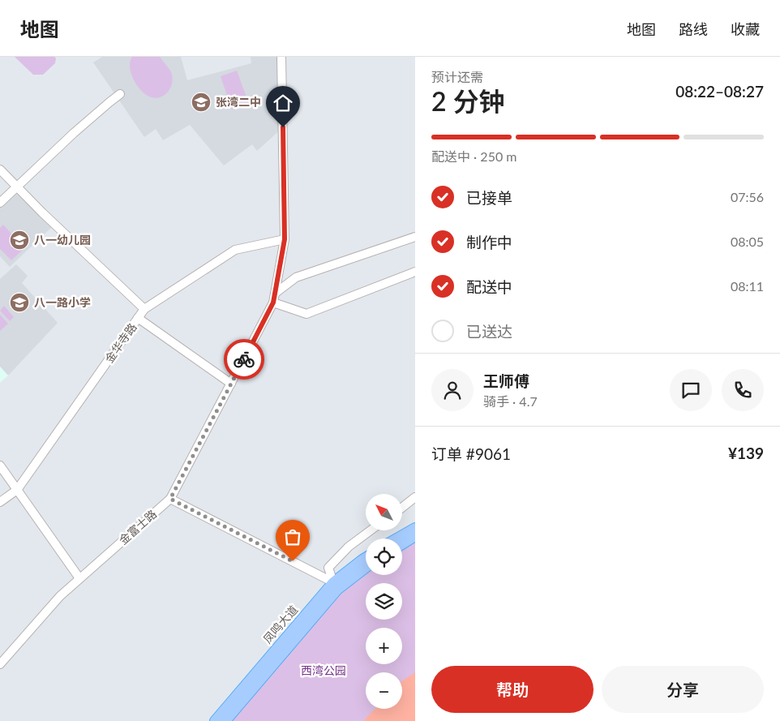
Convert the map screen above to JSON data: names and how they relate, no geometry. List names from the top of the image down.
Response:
{
  "streets": {
    "main road": ["凤鸣大道"],
    "street": ["金华寺路", "金富士路"]
  },
  "crossings": [
    ["金华寺路", "金富士路"]
  ],
  "parks": ["西湾公园"],
  "places": {
    "school or university": ["张湾二中", "八一幼儿园", "八一路小学"]
  },
  "north": "top left",
  "page": {
    "header": "地图",
    "nav": ["地图", "路线", "收藏"],
    "heading": ["2 分钟", "预计还需", "08:22–08:27"],
    "panel": [
      "王师傅",
      "骑手 · 4.7",
      "订单 #9061",
      "¥139"
    ],
    "bar": "配送中 · 250 m",
    "list": [
      ["已接单", "07:56"],
      ["制作中", "08:05"],
      ["配送中", "08:11"],
      "已送达"
    ],
    "map_buttons": ["+", "−"],
    "buttons": ["帮助", "分享"]
  }
}
